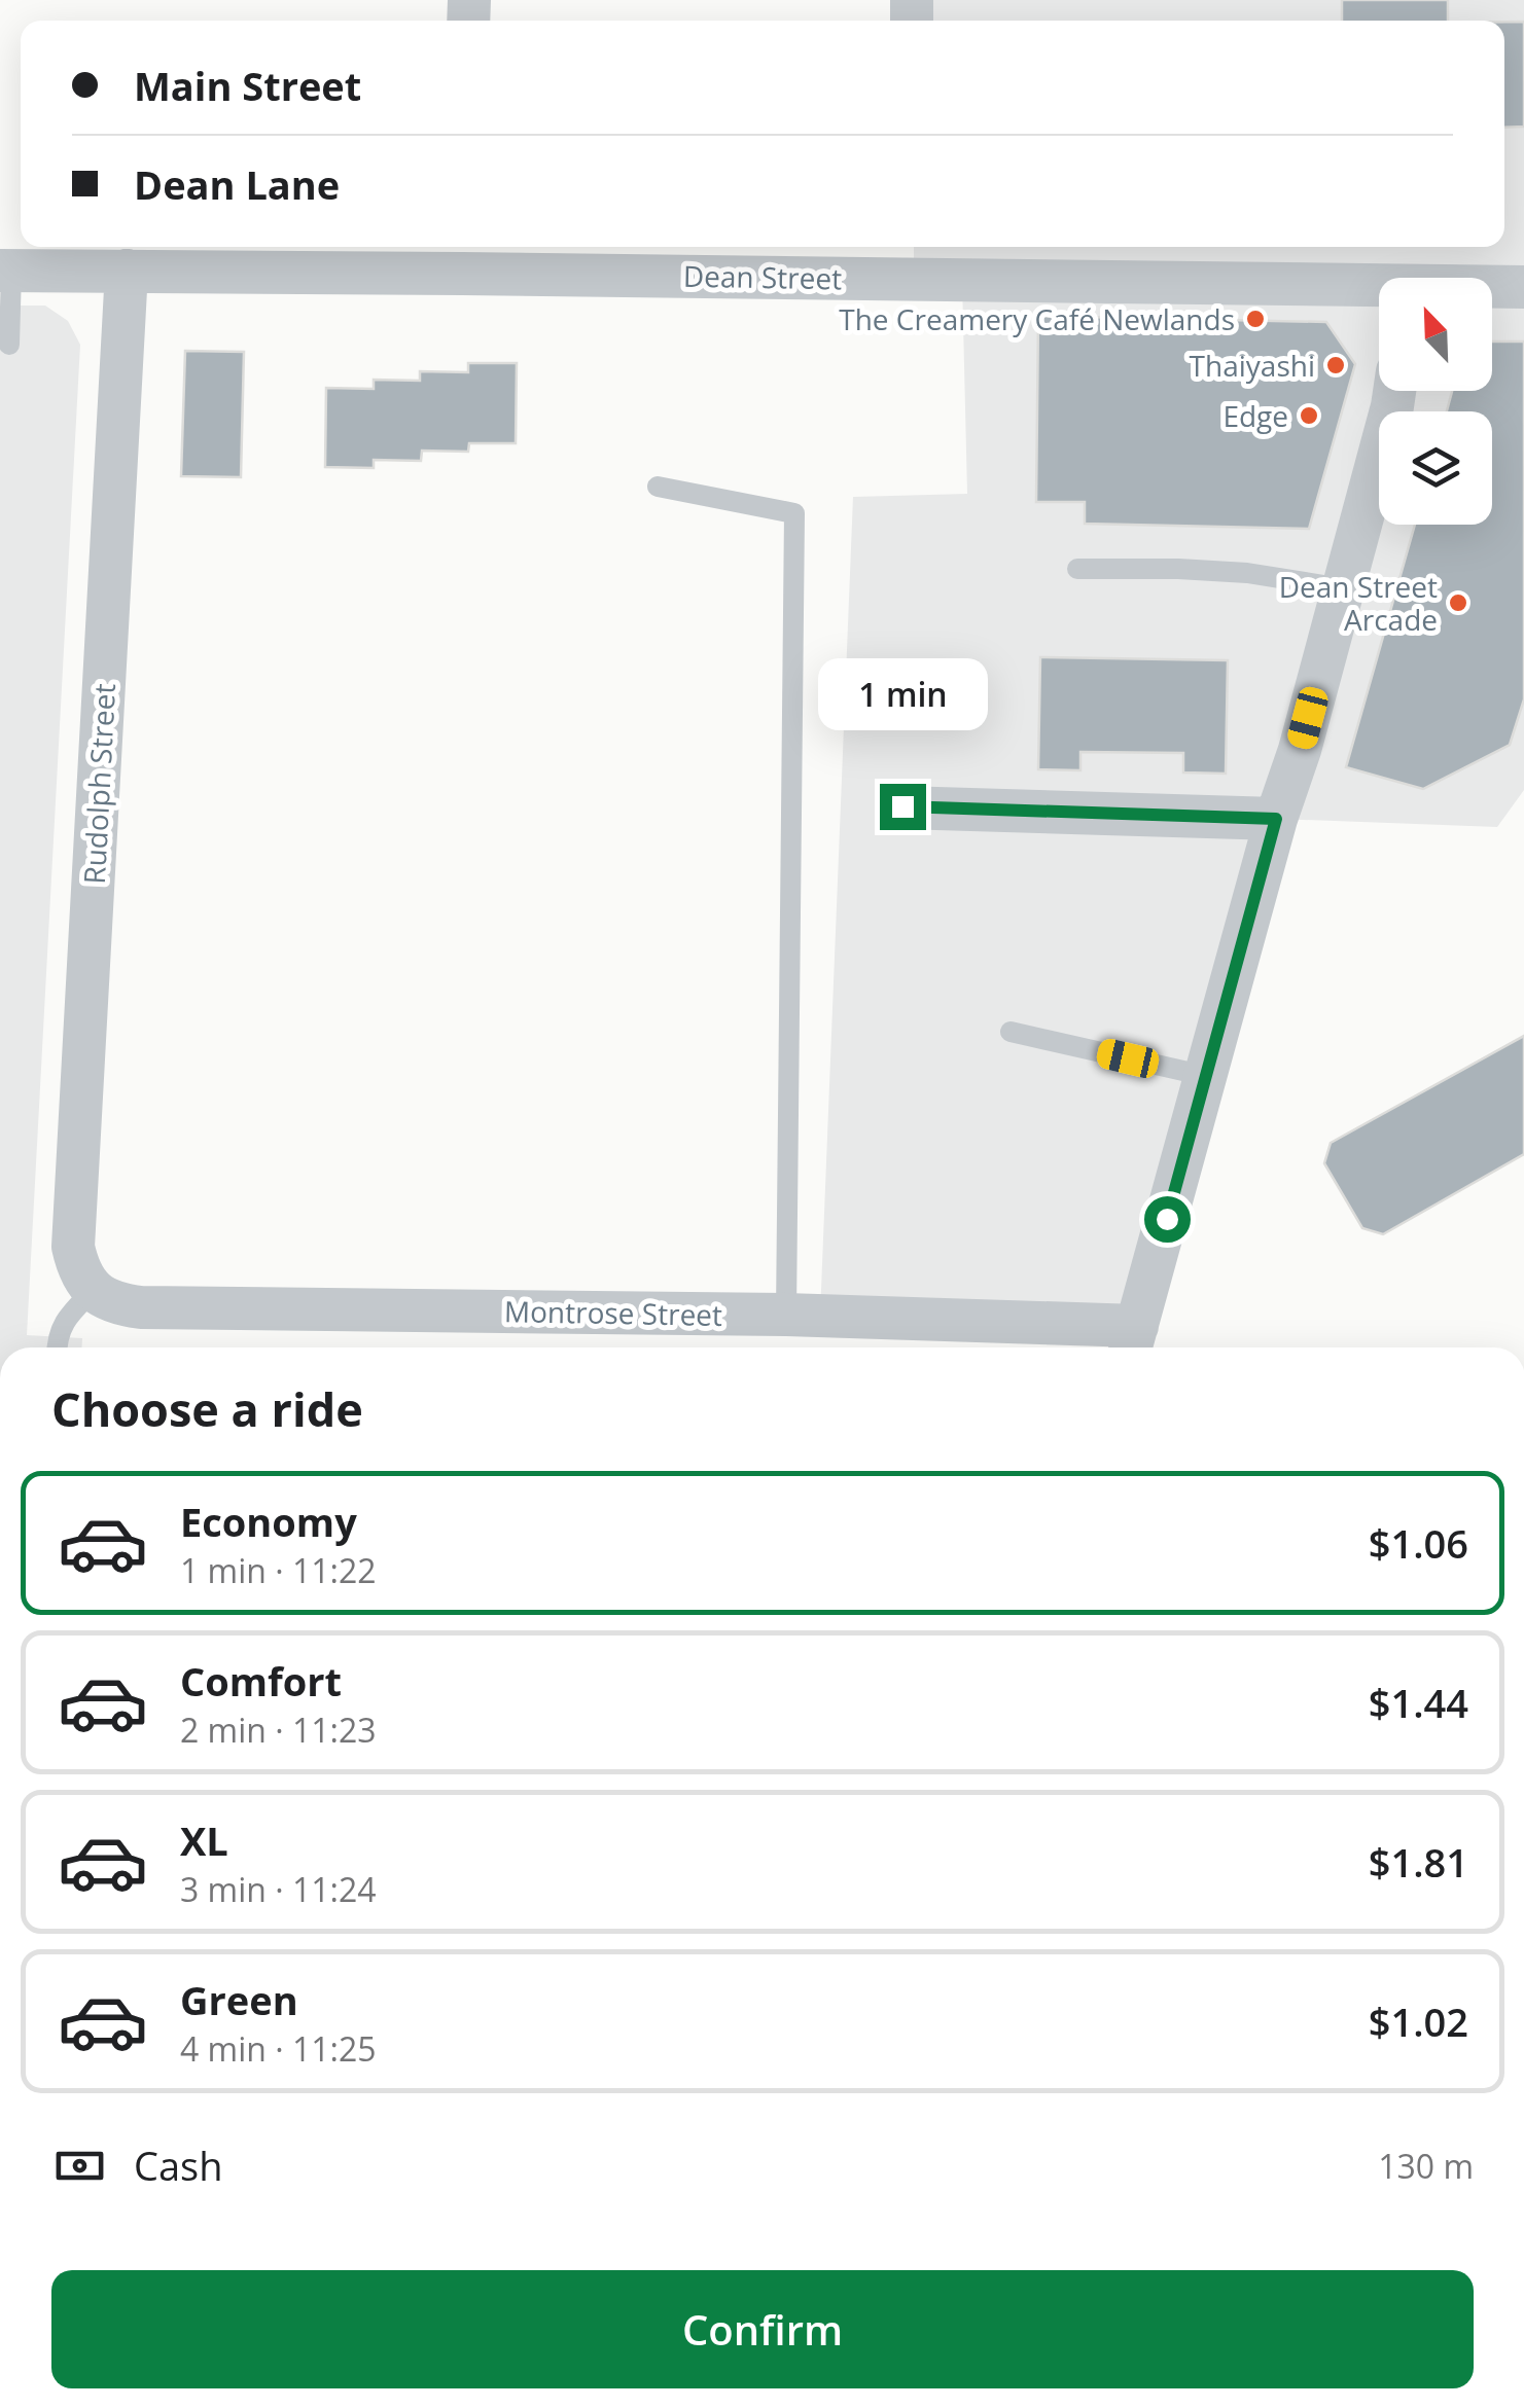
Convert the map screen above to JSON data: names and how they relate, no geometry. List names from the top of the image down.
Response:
{
  "streets": {
    "street": ["Dean Street", "Rudolph Street", "Montrose Street"]
  },
  "crossings": [
    ["Dean Street", "Rudolph Street"],
    ["Rudolph Street", "Montrose Street"]
  ],
  "places": [
    "The Creamery Café Newlands",
    "Thaiyashi",
    "Edge",
    "Dean Street Arcade"
  ],
  "north": "top left",
  "page": {
    "banner": ["Main Street", "Dean Lane"],
    "bubble": "1 min",
    "heading": "Choose a ride",
    "list": [
      {
        "name": "Economy",
        "note": "1 min · 11:22",
        "value": "$1.06"
      },
      {
        "name": "Comfort",
        "note": "2 min · 11:23",
        "value": "$1.44"
      },
      {
        "name": "XL",
        "note": "3 min · 11:24",
        "value": "$1.81"
      },
      {
        "name": "Green",
        "note": "4 min · 11:25",
        "value": "$1.02"
      }
    ],
    "pay": ["Cash", "130 m"],
    "buttons": "Confirm"
  }
}
